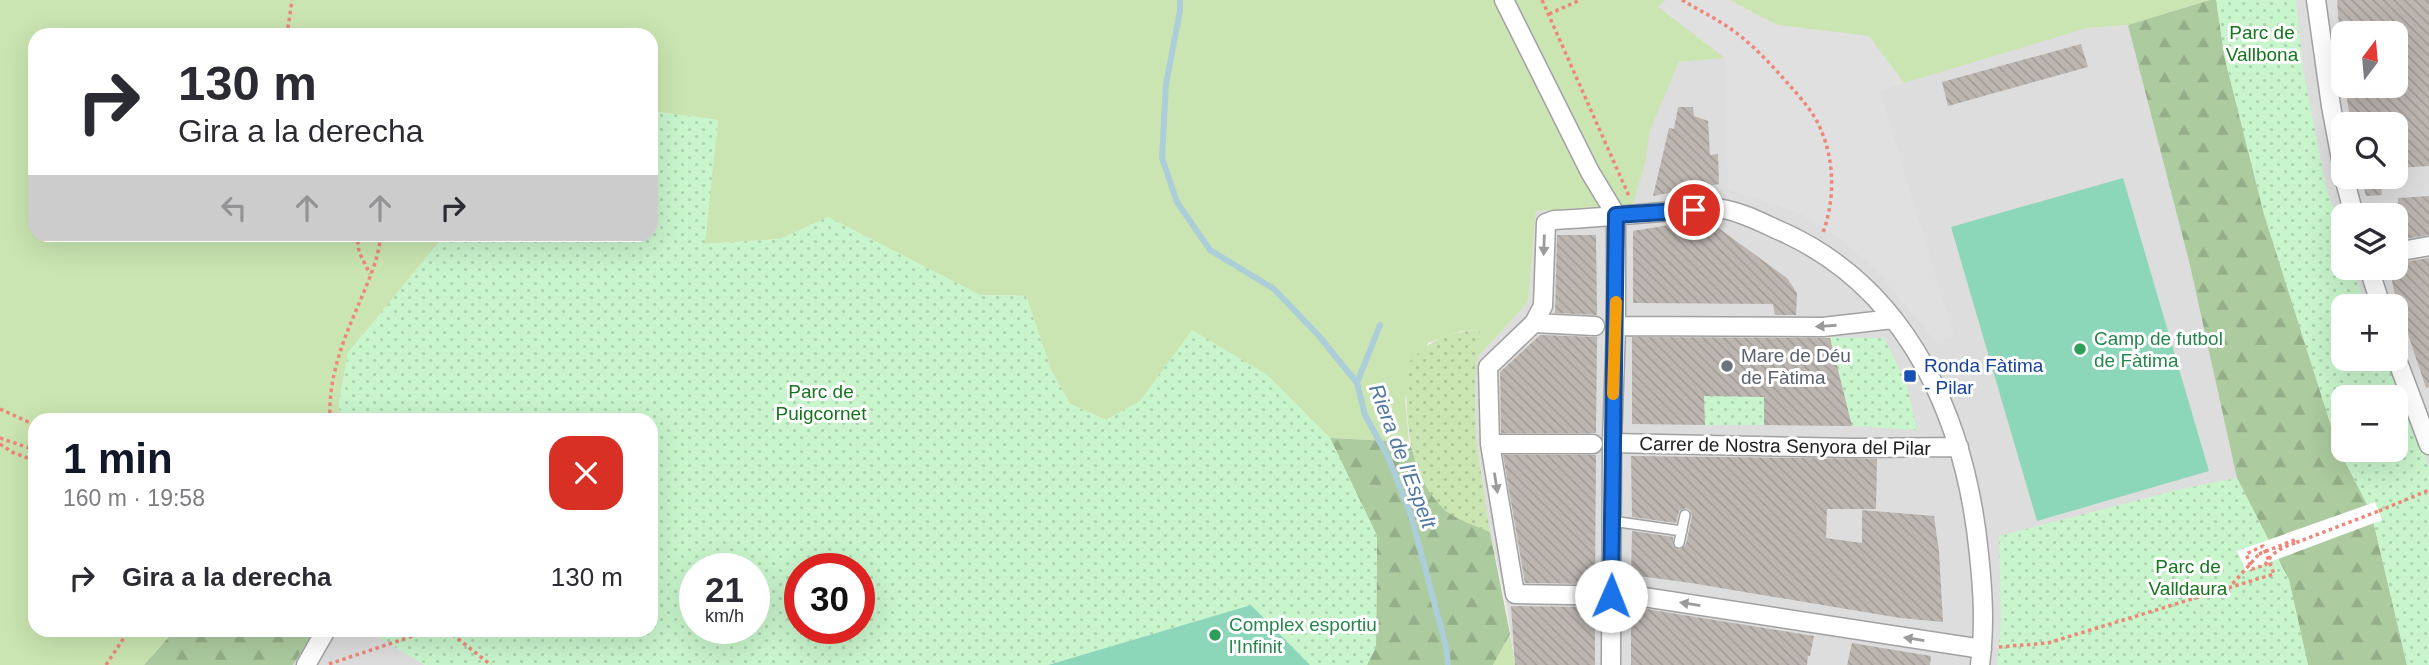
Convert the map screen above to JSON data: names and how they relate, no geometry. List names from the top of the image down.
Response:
{
  "streets": {
    "street": ["Carrer de Nostra Senyora del Pilar"]
  },
  "water": ["Riera de l'Espelt"],
  "parks": ["Parc de Vallbona", "Parc de Puigcornet", "Parc de Valldaura"],
  "places": {
    "other": ["Camp de futbol de Fàtima", "Mare de Déu de Fàtima", "Complex esportiu l'Infinit"],
    "transit": ["Ronda Fàtima - Pilar"]
  },
  "north": "top",
  "page": {
    "map_buttons": ["+", "−"],
    "turn": ["130 m", "Gira a la derecha"],
    "heading": ["1 min", "160 m · 19:58"],
    "list": [
      {
        "name": "Gira a la derecha",
        "value": "130 m"
      }
    ],
    "speed": "21 km/h",
    "limit": "30"
  }
}
